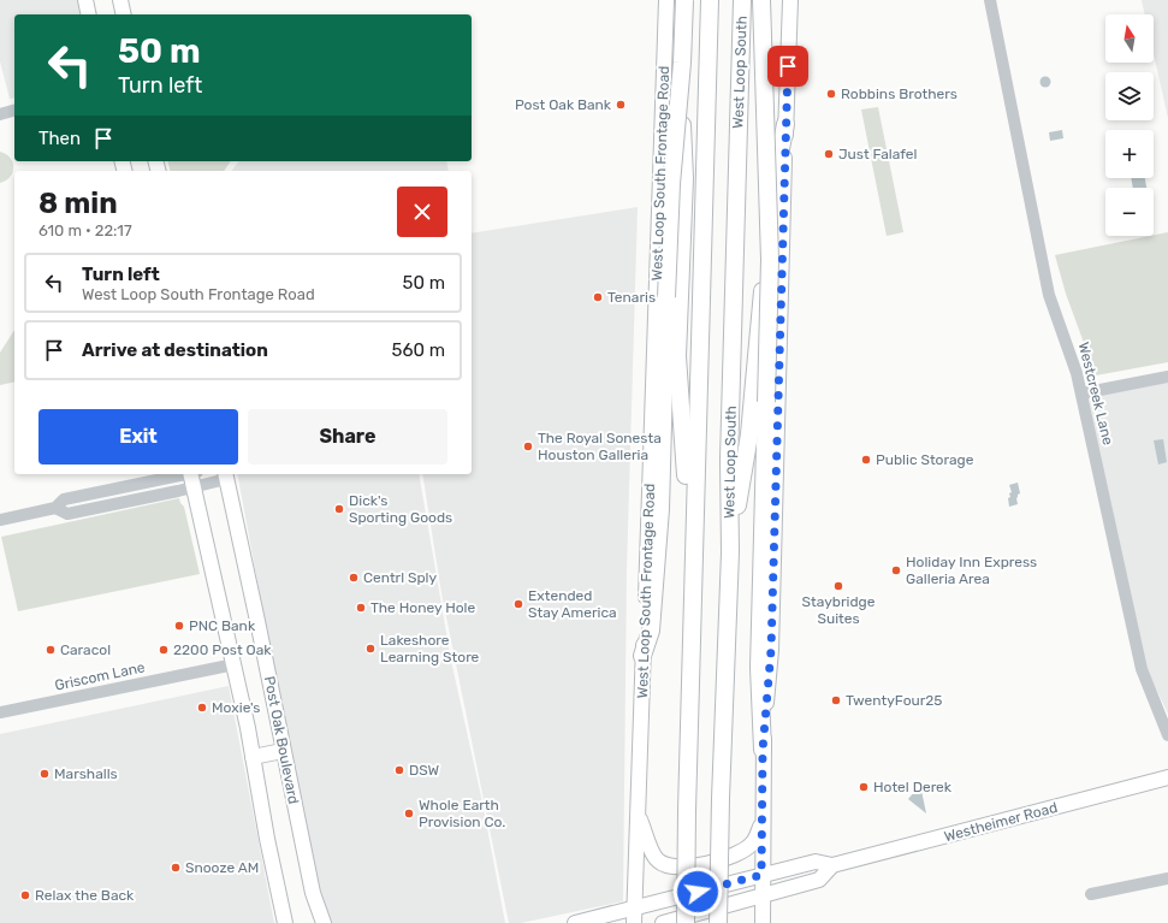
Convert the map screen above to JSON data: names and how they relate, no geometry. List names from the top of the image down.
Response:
{
  "streets": {
    "highway": ["West Loop South"],
    "main road": ["West Loop South Frontage Road", "Post Oak Boulevard", "Westheimer Road"],
    "street": ["Westcreek Lane", "Griscom Lane"]
  },
  "crossings": [
    ["West Loop South Frontage Road", "Westheimer Road"]
  ],
  "places": [
    "Robbins Brothers",
    "Post Oak Bank",
    "Just Falafel",
    "Tenaris",
    "The Royal Sonesta Houston Galleria",
    "Public Storage",
    "Dick's Sporting Goods",
    "Holiday Inn Express Galleria Area",
    "Centrl Sply",
    "Staybridge Suites",
    "Extended Stay America",
    "The Honey Hole",
    "PNC Bank",
    "Lakeshore Learning Store",
    "Caracol",
    "2200 Post Oak",
    "TwentyFour25",
    "Moxie's",
    "DSW",
    "Marshalls",
    "Hotel Derek",
    "Whole Earth Provision Co.",
    "Snooze AM",
    "Relax the Back"
  ],
  "north": "top",
  "page": {
    "map_buttons": ["+", "−"],
    "turn": ["50 m", "Turn left"],
    "then": "Then",
    "heading": ["8 min", "610 m · 22:17"],
    "list": [
      {
        "name": "Turn left",
        "note": "West Loop South Frontage Road",
        "value": "50 m"
      },
      {
        "name": "Arrive at destination",
        "value": "560 m"
      }
    ],
    "buttons": ["Exit", "Share"]
  }
}
